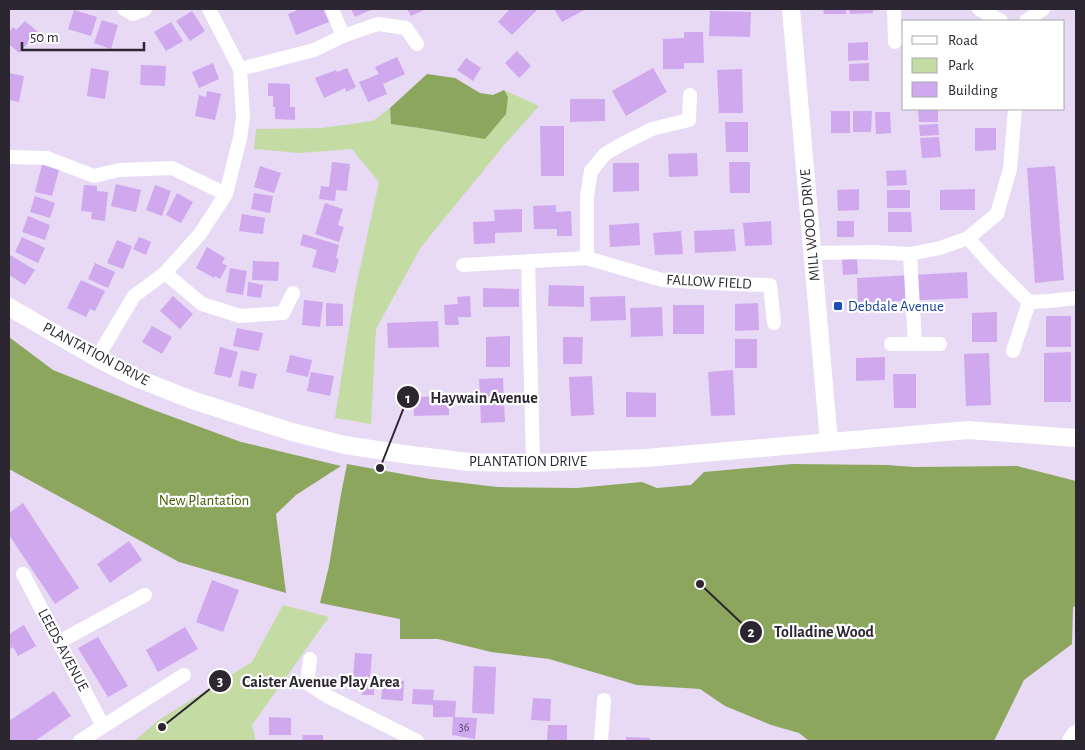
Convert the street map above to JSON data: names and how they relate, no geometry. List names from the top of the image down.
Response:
{
  "streets": {
    "street": [
      "MILL WOOD DRIVE",
      "FALLOW FIELD",
      "PLANTATION DRIVE",
      "LEEDS AVENUE"
    ]
  },
  "crossings": [
    ["MILL WOOD DRIVE", "PLANTATION DRIVE"]
  ],
  "parks": ["New Plantation"],
  "places": {
    "transit": ["Debdale Avenue"],
    "other": ["Haywain Avenue", "Tolladine Wood", "Caister Avenue Play Area"]
  },
  "house_numbers": ["36"],
  "legend": ["Road", "Park", "Building"],
  "scale_bar": "50 m"
}
